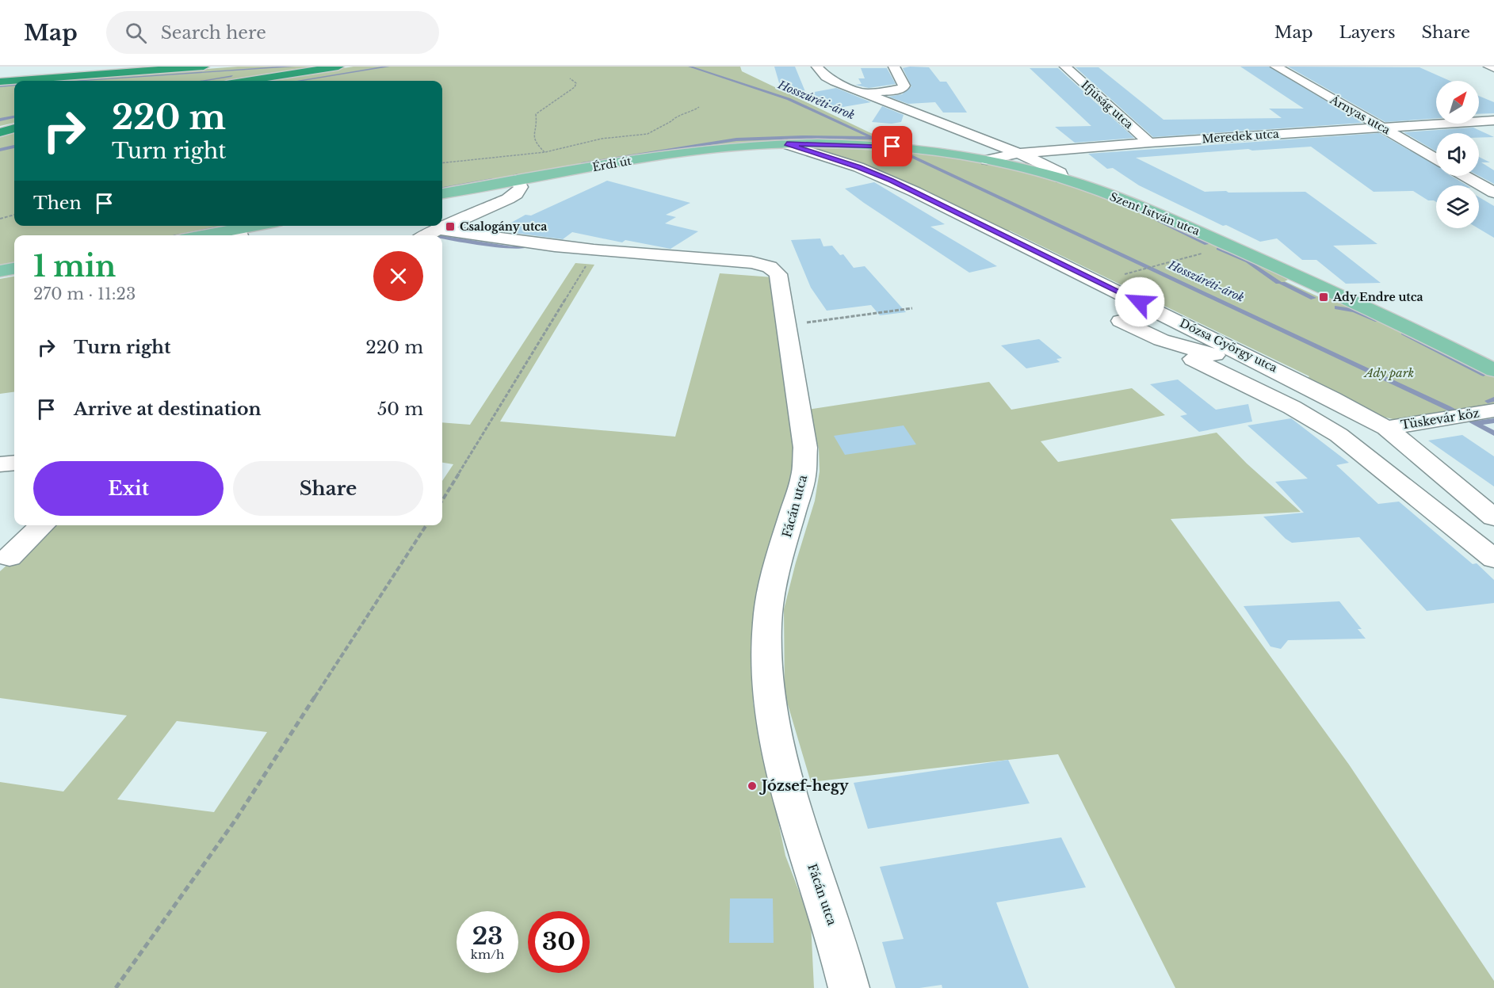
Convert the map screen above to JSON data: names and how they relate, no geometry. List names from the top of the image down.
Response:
{
  "streets": {
    "main road": ["Érdi út", "Szent István utca"],
    "street": [
      "Ifjúság utca",
      "Árnyas utca",
      "Meredek utca",
      "Dózsa György utca",
      "Tüskevár köz",
      "Fácán utca"
    ]
  },
  "crossings": [
    ["Ifjúság utca", "Meredek utca"],
    ["Árnyas utca", "Meredek utca"],
    ["Meredek utca", "Érdi út"],
    ["Meredek utca", "Szent István utca"],
    ["Érdi út", "Szent István utca"],
    ["Érdi út", "Dózsa György utca"],
    ["Dózsa György utca", "Tüskevár köz"]
  ],
  "water": ["Hosszúréti-árok"],
  "parks": ["Ady park"],
  "places": {
    "transit": ["Csalogány utca", "Ady Endre utca"],
    "other": ["József-hegy"]
  },
  "north": "top right",
  "page": {
    "header": "Map",
    "search": "Search here",
    "nav": ["Map", "Layers", "Share"],
    "turn": ["220 m", "Turn right"],
    "then": "Then",
    "heading": ["1 min", "270 m · 11:23"],
    "list": [
      {
        "name": "Turn right",
        "value": "220 m"
      },
      {
        "name": "Arrive at destination",
        "value": "50 m"
      }
    ],
    "buttons": ["Exit", "Share"],
    "speed": "23 km/h",
    "limit": "30"
  }
}
